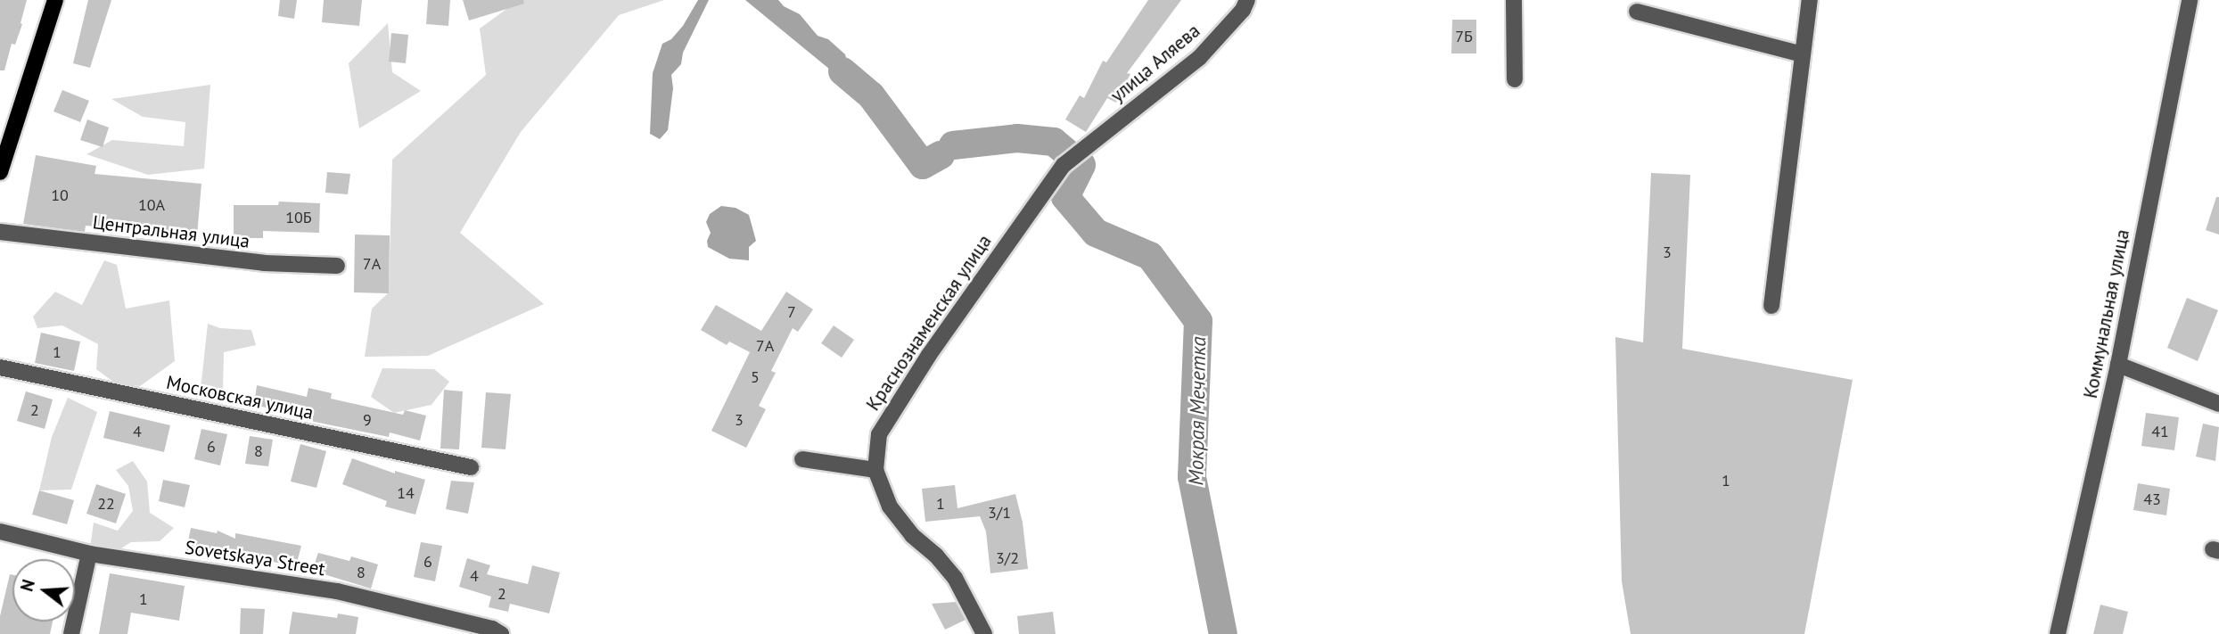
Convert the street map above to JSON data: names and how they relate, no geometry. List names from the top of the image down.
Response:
{
  "streets": {
    "street": [
      "улица Аляева",
      "Центральная улица",
      "Коммунальная улица",
      "Краснознаменская улица",
      "Московская улица",
      "Sovetskaya Street"
    ]
  },
  "crossings": [
    ["улица Аляева", "Краснознаменская улица"]
  ],
  "water": ["Мокрая Мечетка"],
  "house_numbers": [
    "7Б",
    "10",
    "10А",
    "10Б",
    "3",
    "7А",
    "7",
    "7А",
    "1",
    "5",
    "2",
    "9",
    "3",
    "4",
    "41",
    "6",
    "8",
    "1",
    "14",
    "43",
    "22",
    "1",
    "3/1",
    "3/2",
    "6",
    "8",
    "4",
    "2",
    "1"
  ],
  "north": "left"
}
